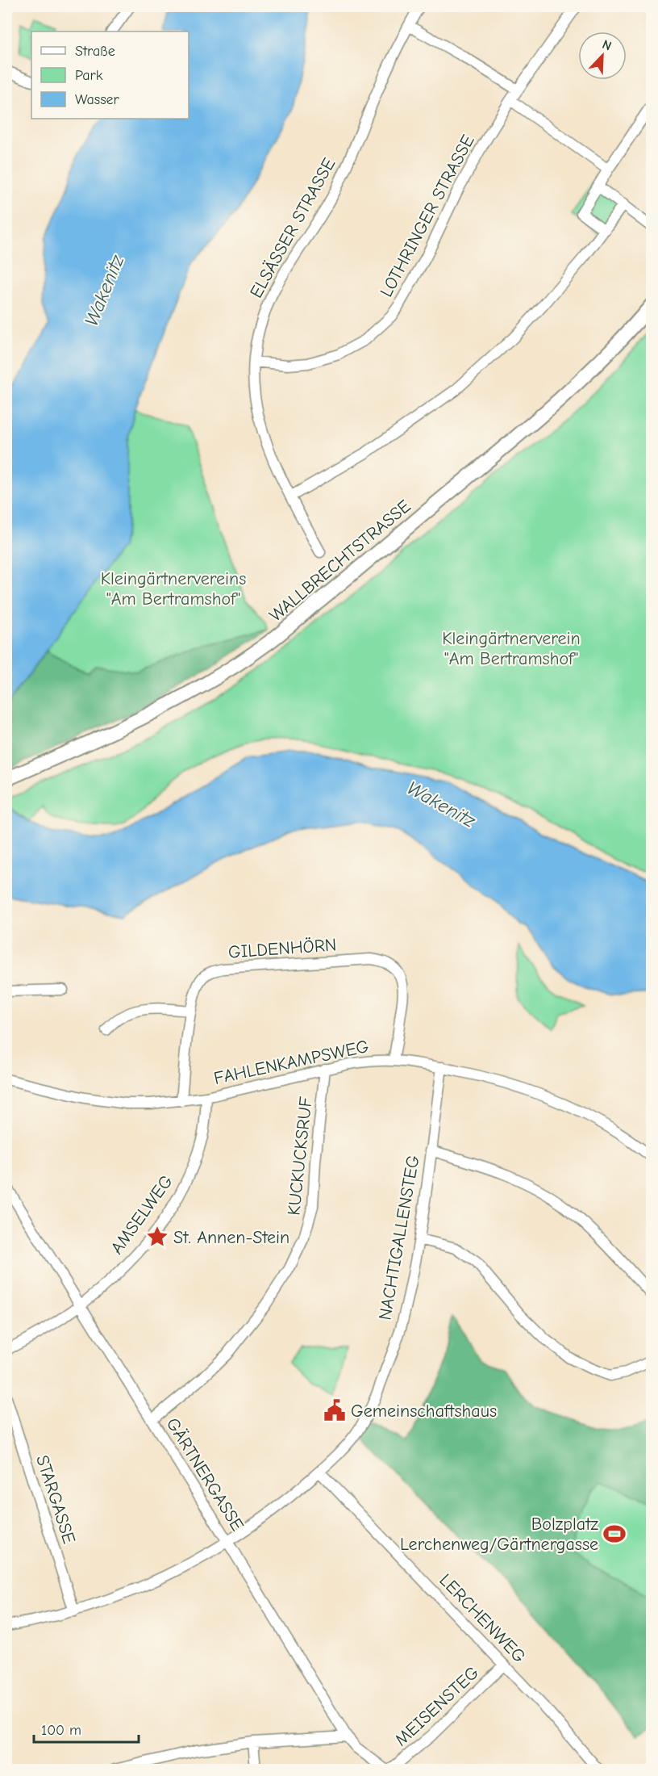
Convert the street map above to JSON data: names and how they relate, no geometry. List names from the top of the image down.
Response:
{
  "streets": {
    "main road": ["WALLBRECHTSTRASSE"],
    "street": [
      "LOTHRINGER STRASSE",
      "ELSÄSSER STRASSE",
      "GILDENHÖRN",
      "FAHLENKAMPSWEG",
      "KUCKUCKSRUF",
      "AMSELWEG",
      "NACHTIGALLENSTEG",
      "GÄRTNERGASSE",
      "STARGASSE",
      "LERCHENWEG",
      "MEISENSTEG"
    ]
  },
  "crossings": [
    ["LOTHRINGER STRASSE", "ELSÄSSER STRASSE"],
    ["GILDENHÖRN", "FAHLENKAMPSWEG"],
    ["FAHLENKAMPSWEG", "KUCKUCKSRUF"],
    ["FAHLENKAMPSWEG", "AMSELWEG"],
    ["FAHLENKAMPSWEG", "NACHTIGALLENSTEG"],
    ["KUCKUCKSRUF", "GÄRTNERGASSE"],
    ["AMSELWEG", "GÄRTNERGASSE"],
    ["NACHTIGALLENSTEG", "GÄRTNERGASSE"],
    ["NACHTIGALLENSTEG", "STARGASSE"],
    ["NACHTIGALLENSTEG", "LERCHENWEG"],
    ["LERCHENWEG", "MEISENSTEG"]
  ],
  "water": ["Wakenitz"],
  "parks": ["Kleingärtnervereins \"Am Bertramshof\"", "Kleingärtnerverein \"Am Bertramshof\""],
  "places": {
    "place": ["St. Annen-Stein"],
    "public building": ["Gemeinschaftshaus"],
    "sports": ["Bolzplatz Lerchenweg/Gärtnergasse"]
  },
  "legend": ["Straße", "Park", "Wasser"],
  "scale_bar": "100 m",
  "north": "top right"
}
